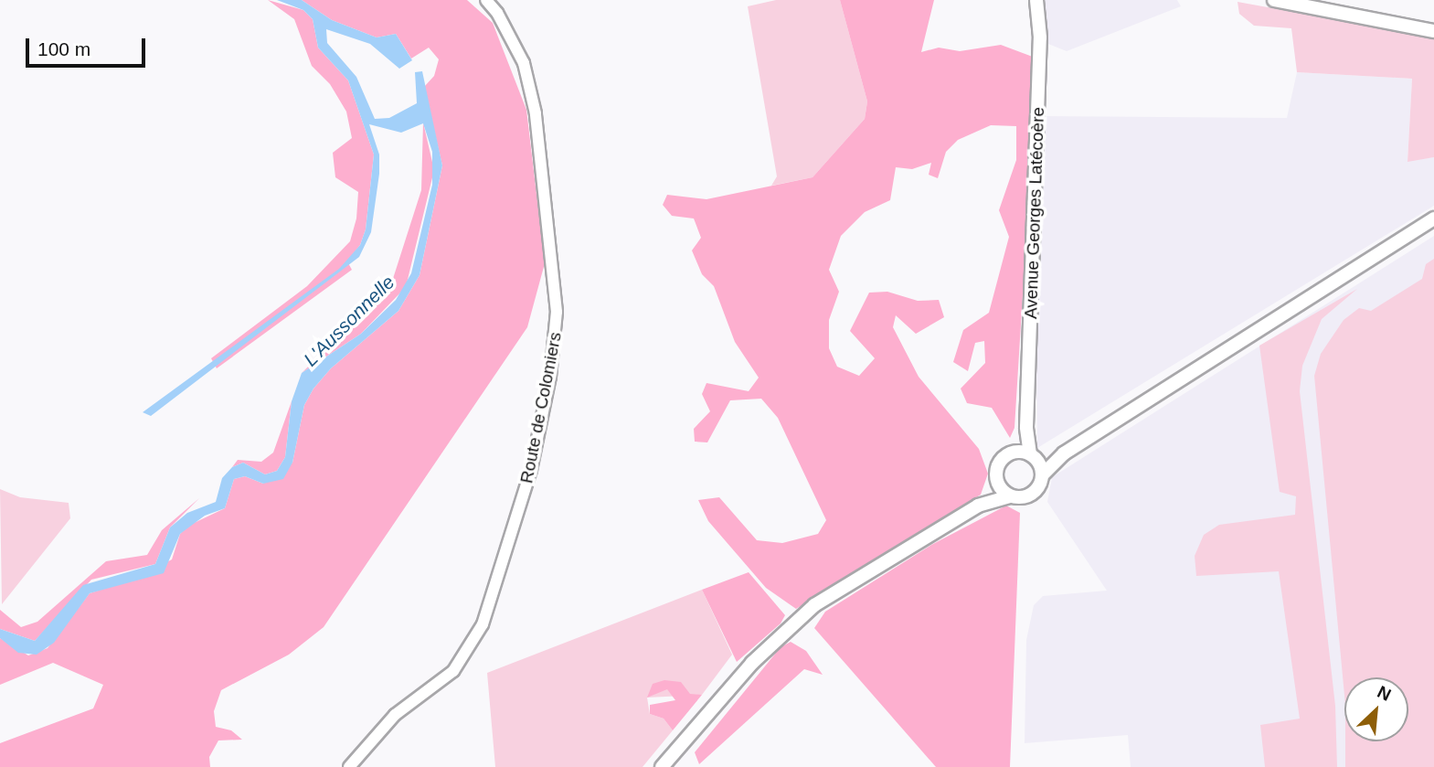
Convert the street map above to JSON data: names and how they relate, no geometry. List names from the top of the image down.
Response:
{
  "streets": {
    "main road": ["Avenue Georges Latécoère"],
    "street": ["Route de Colomiers"]
  },
  "water": ["L'Aussonnelle"],
  "scale_bar": "100 m",
  "north": "top right"
}
